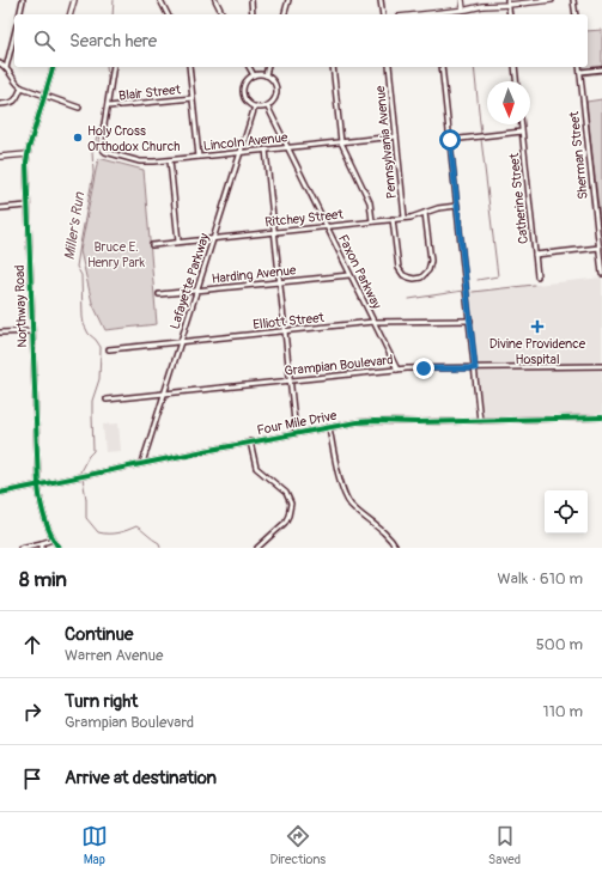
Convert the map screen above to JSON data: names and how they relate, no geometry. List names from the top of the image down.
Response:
{
  "streets": {
    "street": [
      "Blair Street",
      "Lincoln Avenue",
      "Pennsylvania Avenue",
      "Sherman Street",
      "Catherine Street",
      "Ritchey Street",
      "Faxon Parkway",
      "Harding Avenue",
      "Lafayette Parkway",
      "Northway Road",
      "Elliott Street",
      "Grampian Boulevard",
      "Four Mile Drive"
    ]
  },
  "crossings": [
    ["Blair Street", "Lincoln Avenue"],
    ["Lincoln Avenue", "Pennsylvania Avenue"],
    ["Lincoln Avenue", "Faxon Parkway"],
    ["Lincoln Avenue", "Lafayette Parkway"],
    ["Pennsylvania Avenue", "Ritchey Street"],
    ["Ritchey Street", "Faxon Parkway"],
    ["Ritchey Street", "Lafayette Parkway"],
    ["Faxon Parkway", "Harding Avenue"],
    ["Faxon Parkway", "Lafayette Parkway"],
    ["Faxon Parkway", "Elliott Street"],
    ["Faxon Parkway", "Grampian Boulevard"],
    ["Harding Avenue", "Lafayette Parkway"],
    ["Lafayette Parkway", "Elliott Street"],
    ["Lafayette Parkway", "Grampian Boulevard"],
    ["Lafayette Parkway", "Four Mile Drive"],
    ["Northway Road", "Four Mile Drive"]
  ],
  "water": ["Miller's Run"],
  "parks": ["Bruce E. Henry Park"],
  "places": {
    "other": ["Holy Cross Orthodox Church"],
    "health": ["Divine Providence Hospital"]
  },
  "north": "bottom",
  "page": {
    "search": "Search here",
    "heading": ["8 min", "Walk · 610 m"],
    "list": [
      ["Continue", "Warren Avenue", "500 m"],
      ["Turn right", "Grampian Boulevard", "110 m"],
      "Arrive at destination"
    ],
    "nav": ["Map", "Directions", "Saved"]
  }
}
